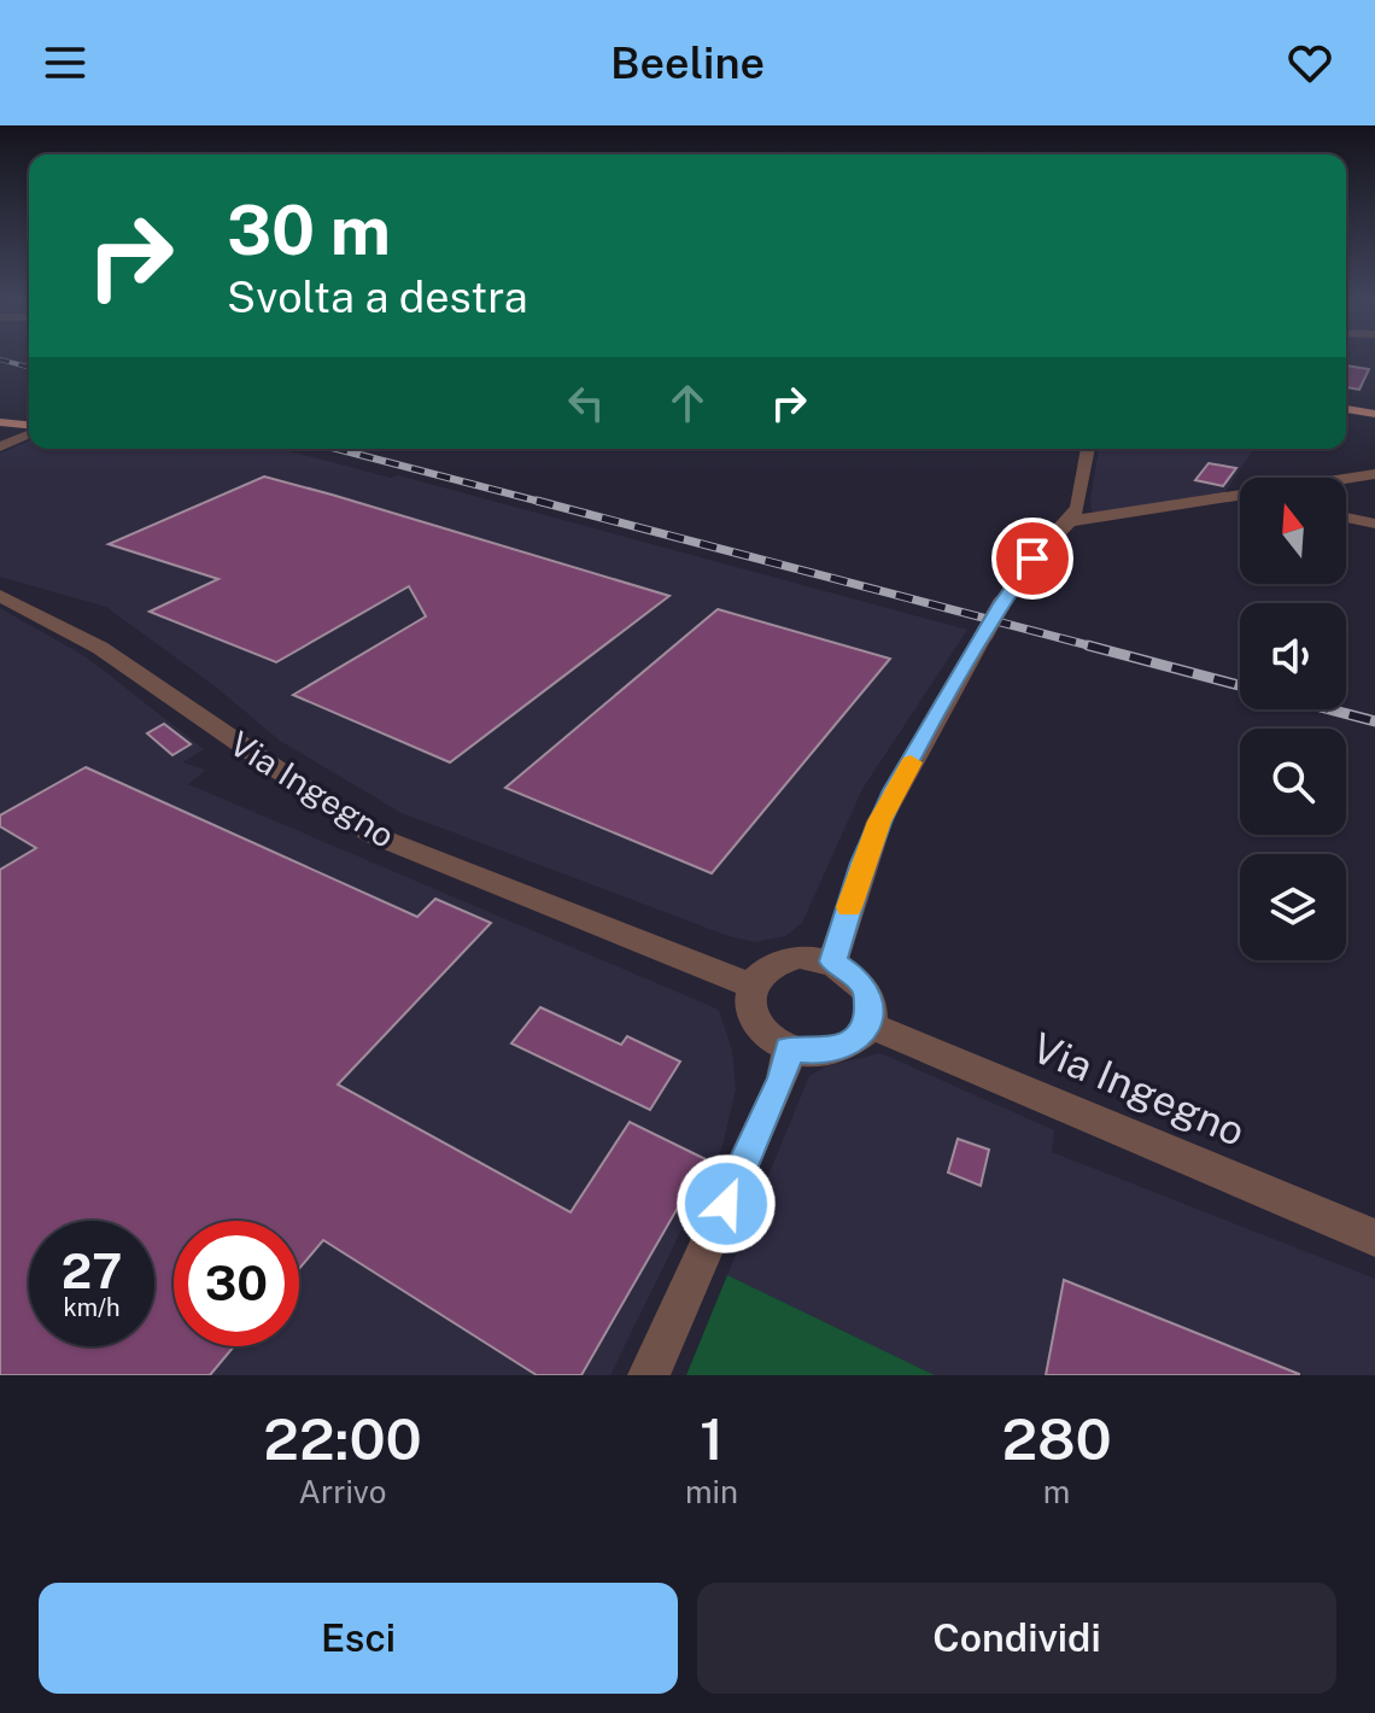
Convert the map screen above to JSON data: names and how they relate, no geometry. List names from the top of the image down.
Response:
{
  "streets": {
    "street": ["Via Ingegno"]
  },
  "north": "top",
  "page": {
    "header": "Beeline",
    "turn": ["30 m", "Svolta a destra"],
    "speed": "27 km/h",
    "limit": "30",
    "eta": [
      "22:00",
      "Arrivo",
      "1",
      "min",
      "280",
      "m"
    ],
    "buttons": ["Esci", "Condividi"]
  }
}
